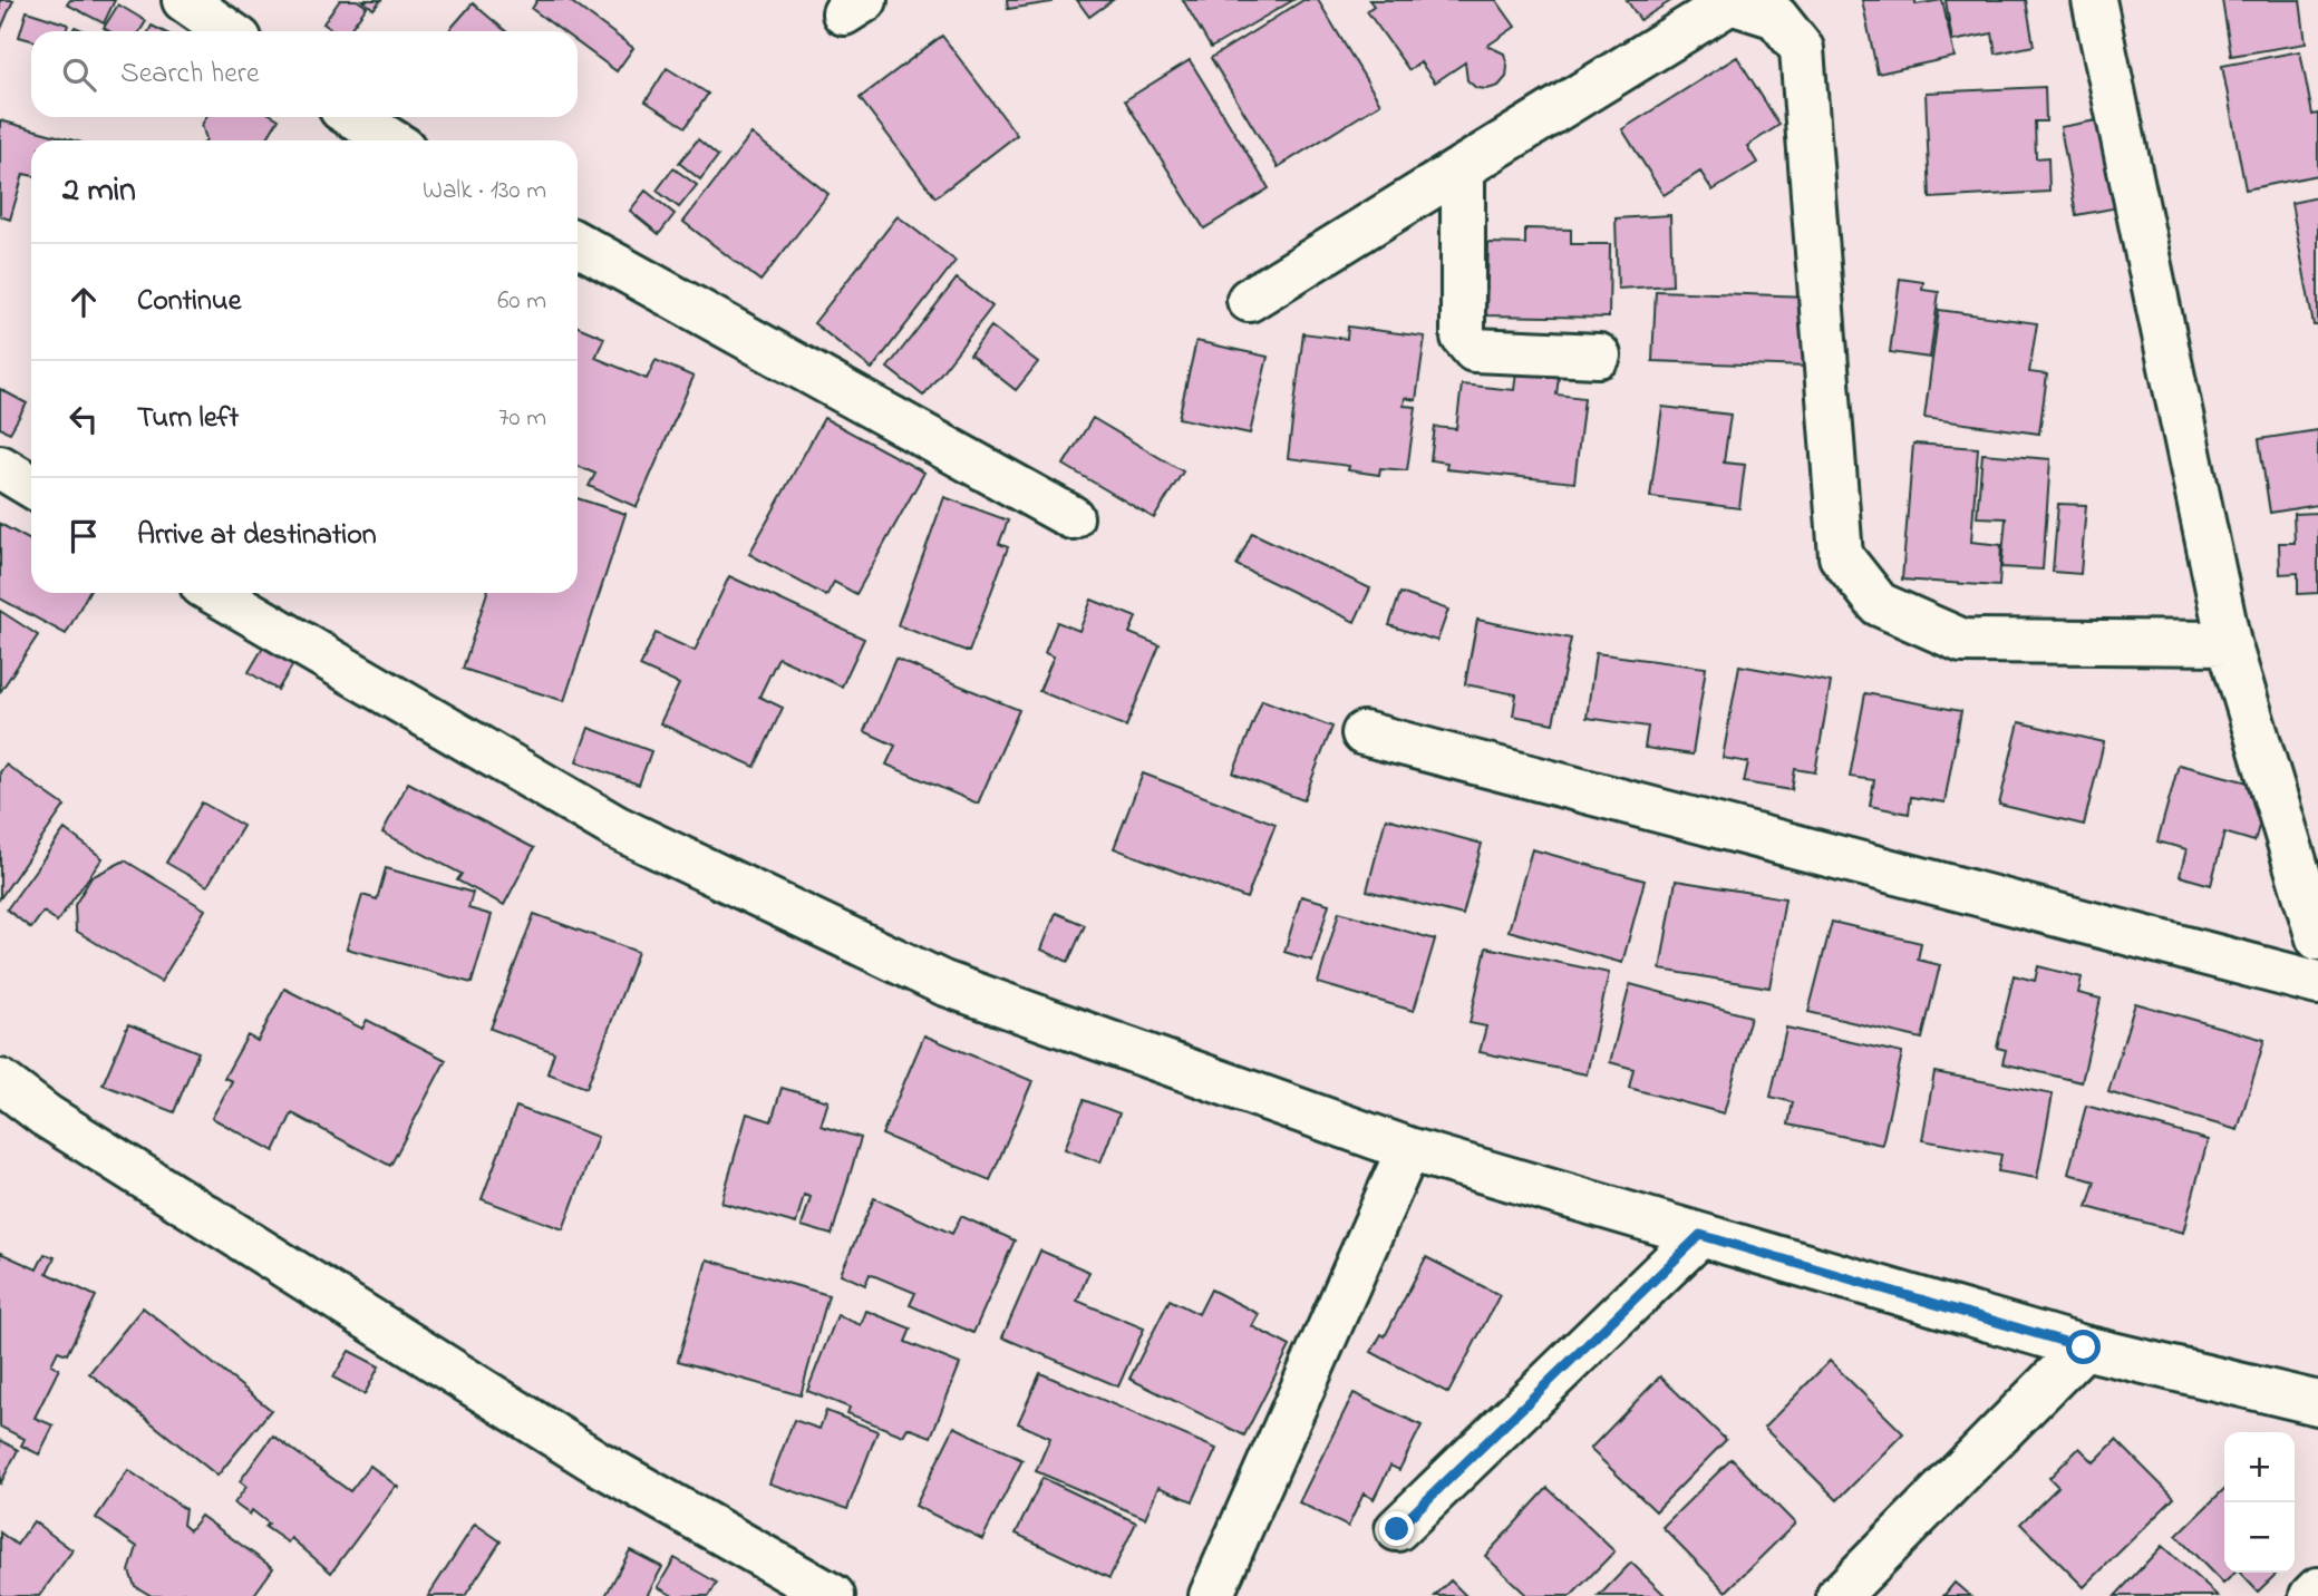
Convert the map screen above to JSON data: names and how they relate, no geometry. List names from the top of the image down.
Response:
{
  "page": {
    "search": "Search here",
    "heading": ["2 min", "Walk · 130 m"],
    "list": [
      ["Continue", "60 m"],
      ["Turn left", "70 m"],
      "Arrive at destination"
    ],
    "map_buttons": ["+", "−"]
  }
}
